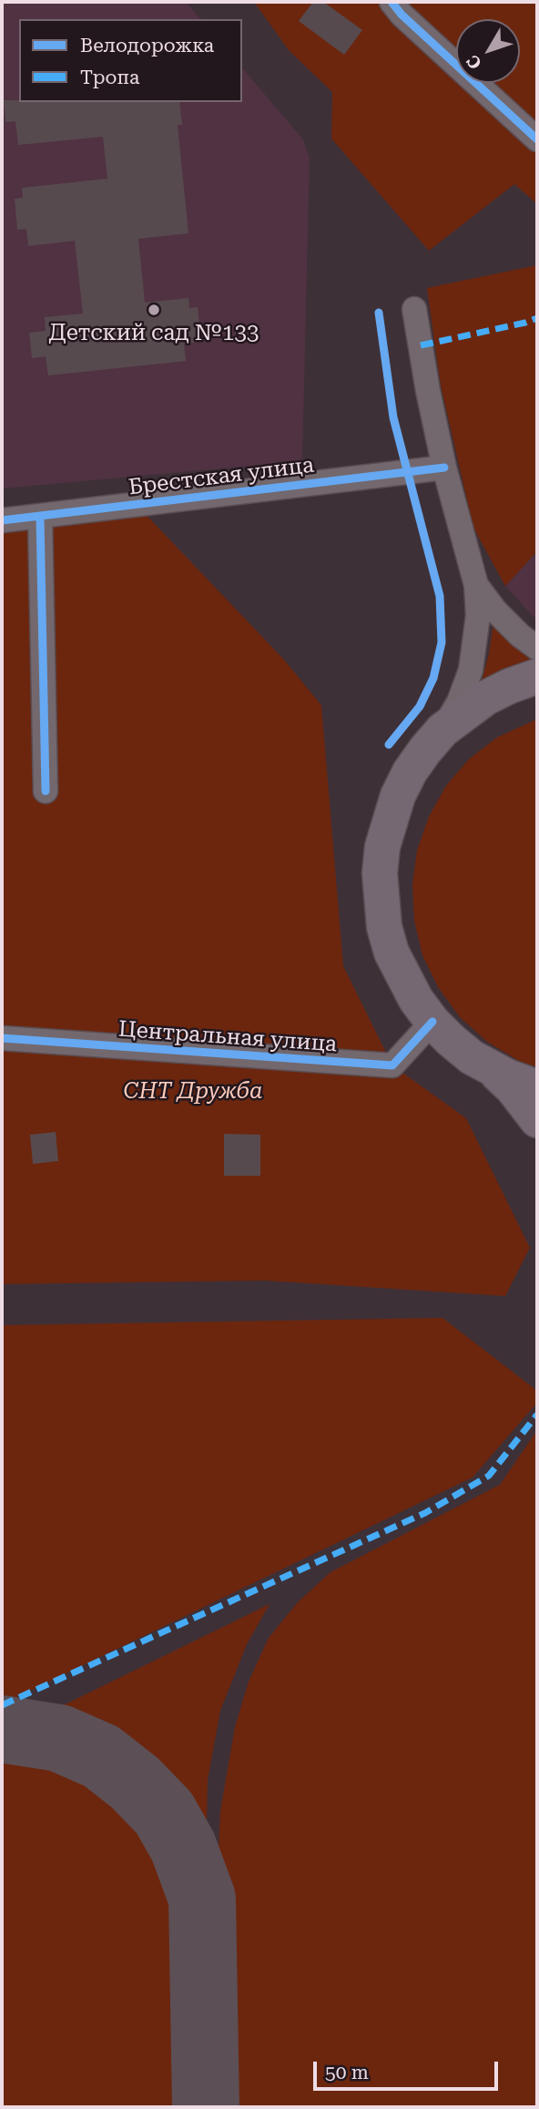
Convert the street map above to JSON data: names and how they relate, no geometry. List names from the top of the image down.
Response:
{
  "streets": {
    "street": ["Брестская улица", "Центральная улица"]
  },
  "parks": ["СНТ Дружба"],
  "places": ["Детский сад №133"],
  "legend": ["Велодорожка", "Тропа"],
  "scale_bar": "50 m",
  "north": "bottom left"
}
